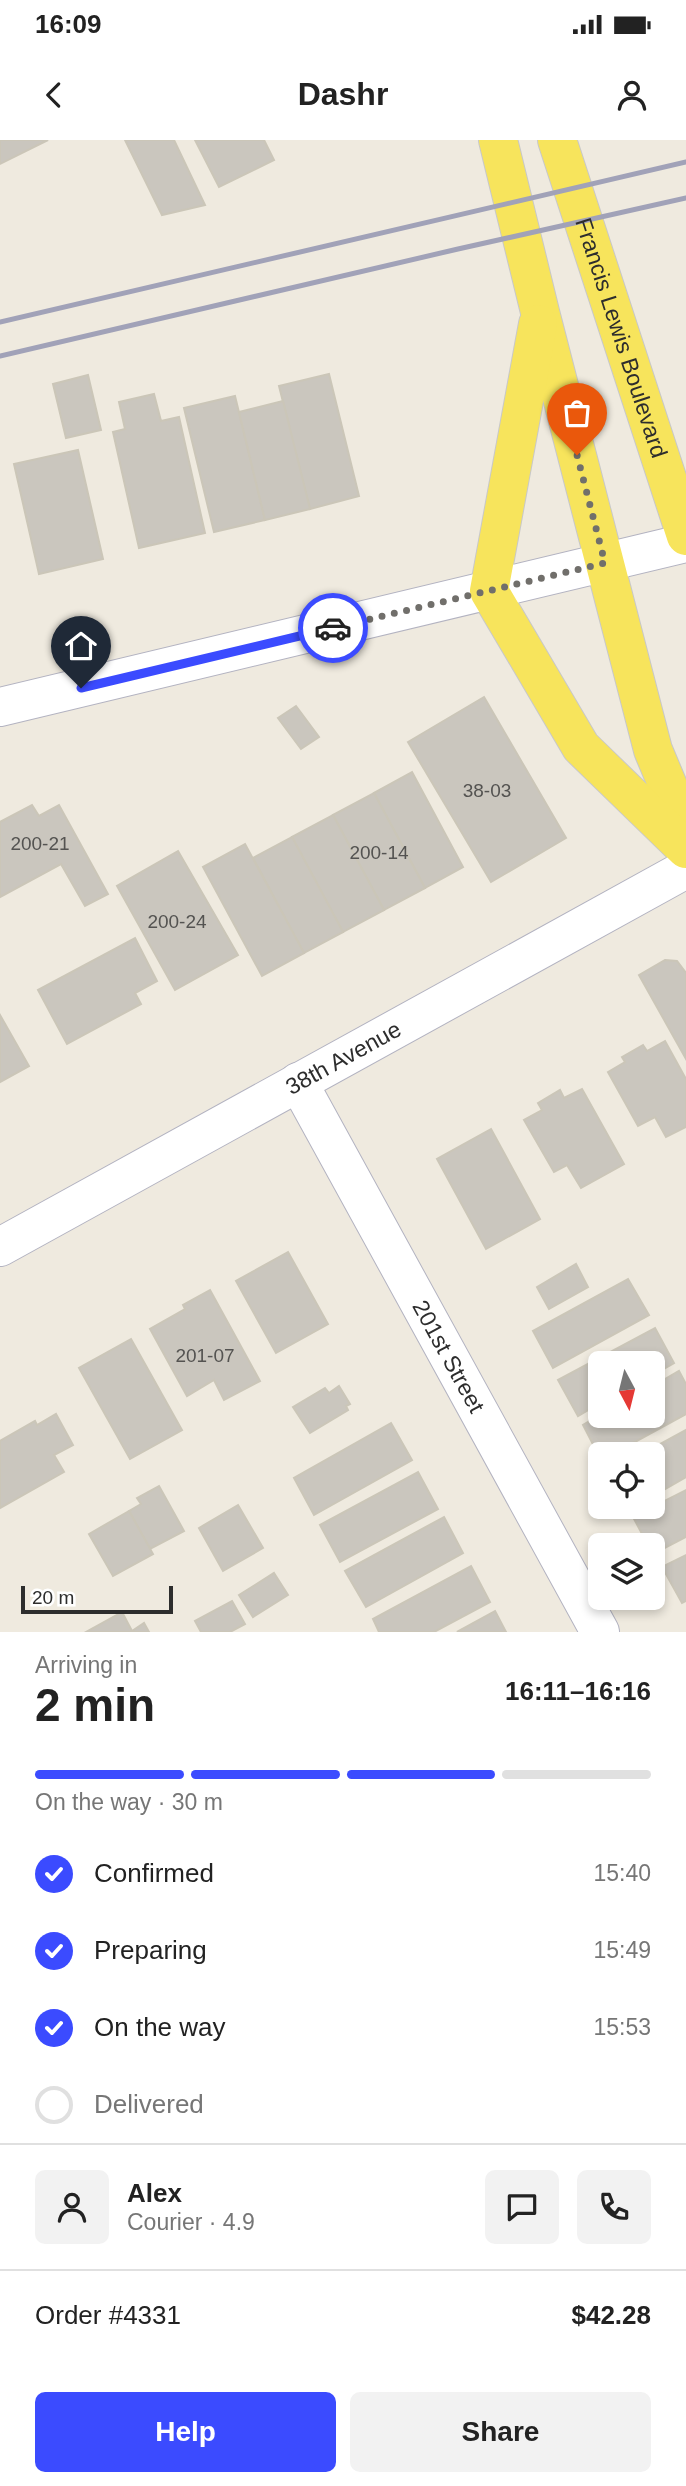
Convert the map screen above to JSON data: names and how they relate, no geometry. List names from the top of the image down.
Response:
{
  "streets": {
    "main road": ["Francis Lewis Boulevard"],
    "street": ["38th Avenue", "201st Street"]
  },
  "crossings": [
    ["38th Avenue", "201st Street"]
  ],
  "house_numbers": [
    "38-03",
    "200-21",
    "200-14",
    "200-24",
    "201-07"
  ],
  "scale_bar": "20 m",
  "north": "bottom",
  "page": {
    "status": "16:09",
    "header": "Dashr",
    "scale": "20 m",
    "heading": ["2 min", "Arriving in", "16:11–16:16"],
    "panel": [
      "Alex",
      "Courier · 4.9",
      "Order #4331",
      "$42.28"
    ],
    "bar": "On the way · 30 m",
    "list": [
      ["Confirmed", "15:40"],
      ["Preparing", "15:49"],
      ["On the way", "15:53"],
      "Delivered"
    ],
    "buttons": ["Help", "Share"]
  }
}
